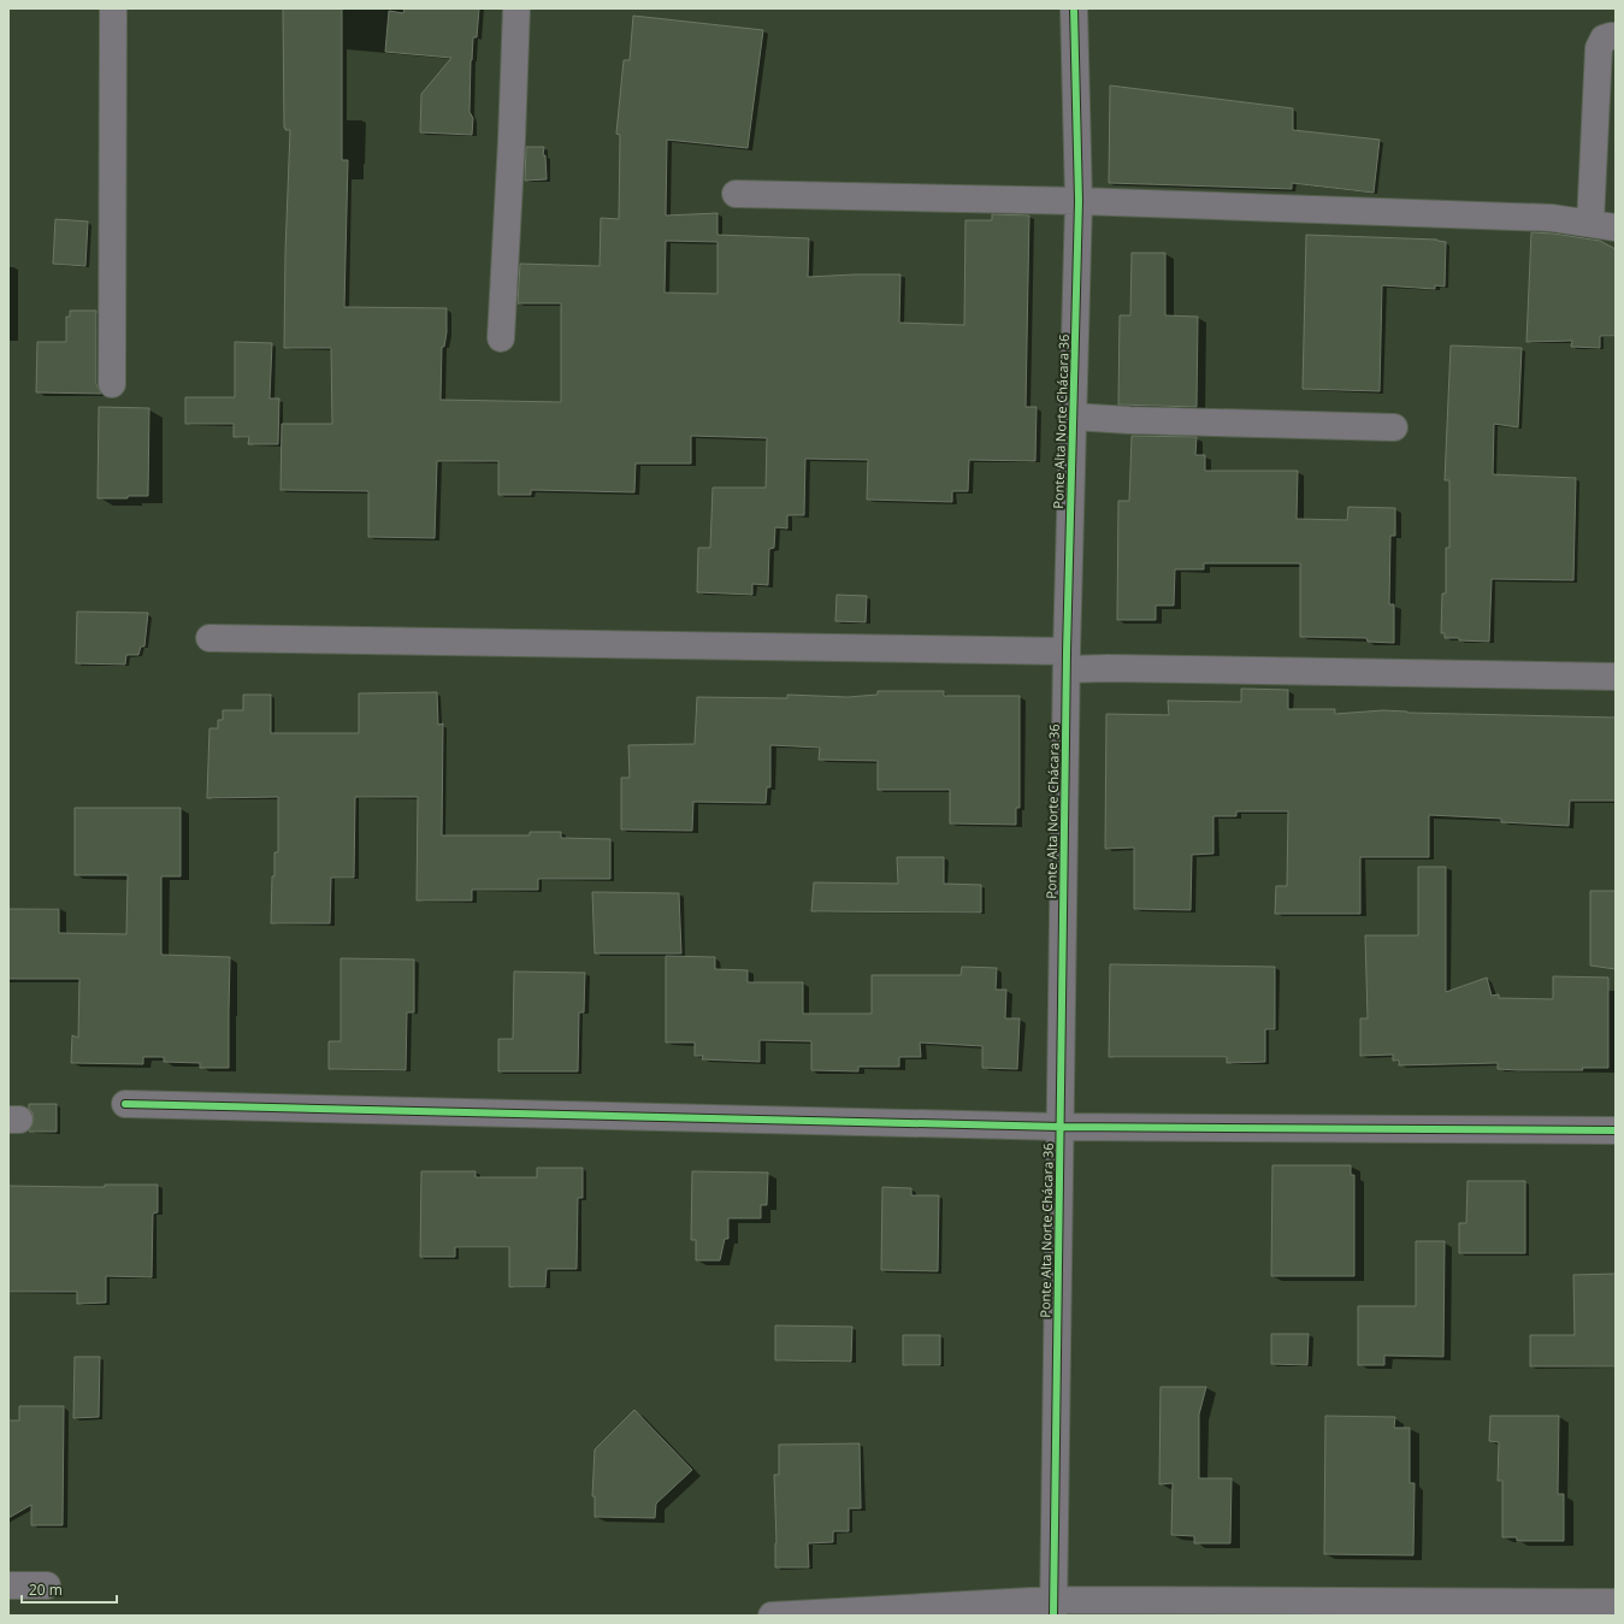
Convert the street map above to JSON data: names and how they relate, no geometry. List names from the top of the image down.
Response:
{
  "streets": {
    "street": ["Ponte Alta Norte Chácara 36"]
  },
  "scale_bar": "20 m"
}
